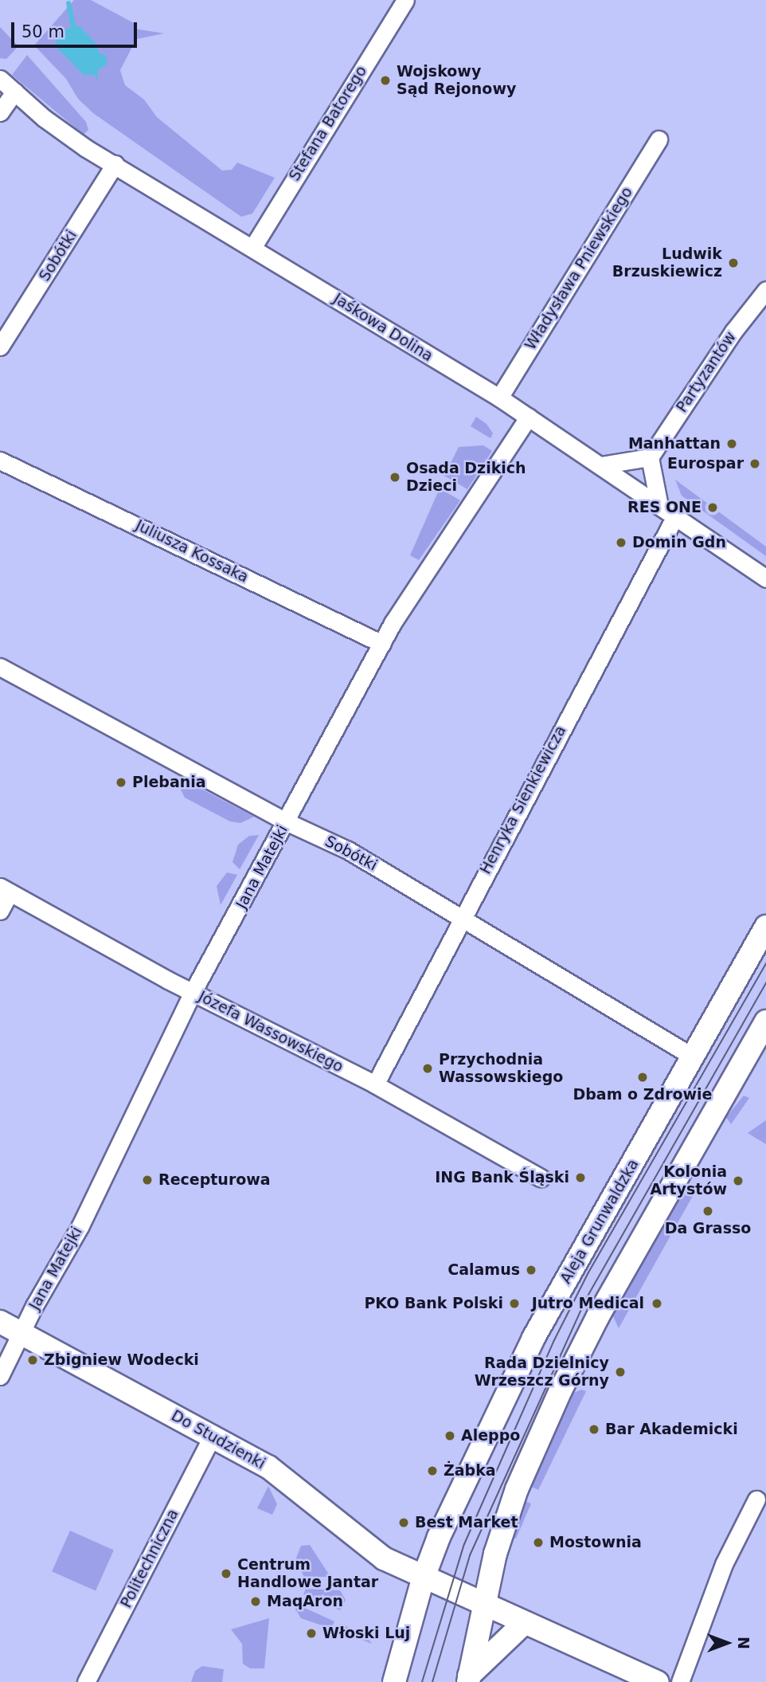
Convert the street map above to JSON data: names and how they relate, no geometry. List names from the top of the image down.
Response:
{
  "streets": {
    "main road": ["Aleja Grunwaldzka", "Do Studzienki"],
    "street": [
      "Stefana Batorego",
      "Sobótki",
      "Władysława Pniewskiego",
      "Jaśkowa Dolina",
      "Partyzantów",
      "Juliusza Kossaka",
      "Henryka Sienkiewicza",
      "Jana Matejki",
      "Józefa Wassowskiego",
      "Politechniczna"
    ]
  },
  "crossings": [
    ["Stefana Batorego", "Jaśkowa Dolina"],
    ["Sobótki", "Jaśkowa Dolina"],
    ["Sobótki", "Henryka Sienkiewicza"],
    ["Sobótki", "Jana Matejki"],
    ["Sobótki", "Aleja Grunwaldzka"],
    ["Władysława Pniewskiego", "Jaśkowa Dolina"],
    ["Jaśkowa Dolina", "Henryka Sienkiewicza"],
    ["Jaśkowa Dolina", "Jana Matejki"],
    ["Juliusza Kossaka", "Jana Matejki"],
    ["Henryka Sienkiewicza", "Józefa Wassowskiego"],
    ["Jana Matejki", "Józefa Wassowskiego"],
    ["Jana Matejki", "Do Studzienki"],
    ["Aleja Grunwaldzka", "Do Studzienki"],
    ["Do Studzienki", "Politechniczna"]
  ],
  "places": [
    "Wojskowy Sąd Rejonowy",
    "Ludwik Brzuskiewicz",
    "Manhattan",
    "Eurospar",
    "Osada Dzikich Dzieci",
    "RES ONE",
    "Domin Gdn",
    "Plebania",
    "Przychodnia Wassowskiego",
    "Dbam o Zdrowie",
    "ING Bank Śląski",
    "Recepturowa",
    "Kolonia Artystów",
    "Da Grasso",
    "Calamus",
    "PKO Bank Polski",
    "Jutro Medical",
    "Zbigniew Wodecki",
    "Rada Dzielnicy Wrzeszcz Górny",
    "Bar Akademicki",
    "Aleppo",
    "Żabka",
    "Best Market",
    "Mostownia",
    "Centrum Handlowe Jantar",
    "MaqAron",
    "Włoski Luj"
  ],
  "scale_bar": "50 m",
  "north": "right"
}
